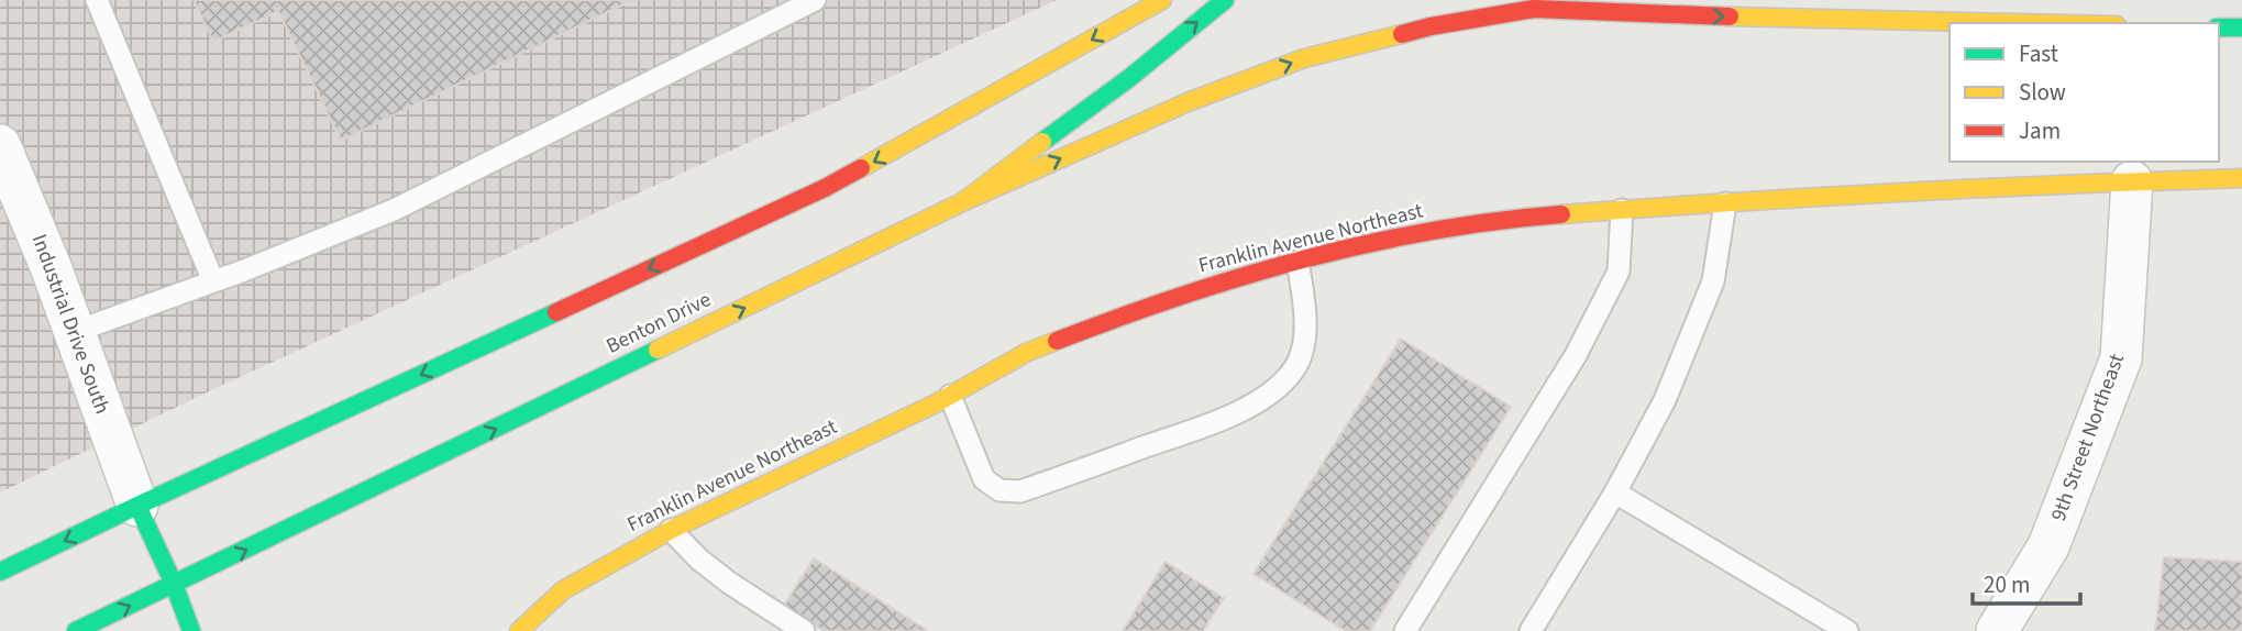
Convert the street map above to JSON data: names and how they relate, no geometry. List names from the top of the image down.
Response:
{
  "streets": {
    "main road": ["Franklin Avenue Northeast", "Benton Drive"],
    "street": ["Industrial Drive South", "9th Street Northeast"]
  },
  "crossings": [
    ["Franklin Avenue Northeast", "9th Street Northeast"]
  ],
  "legend": ["Fast", "Slow", "Jam"],
  "scale_bar": "20 m"
}
